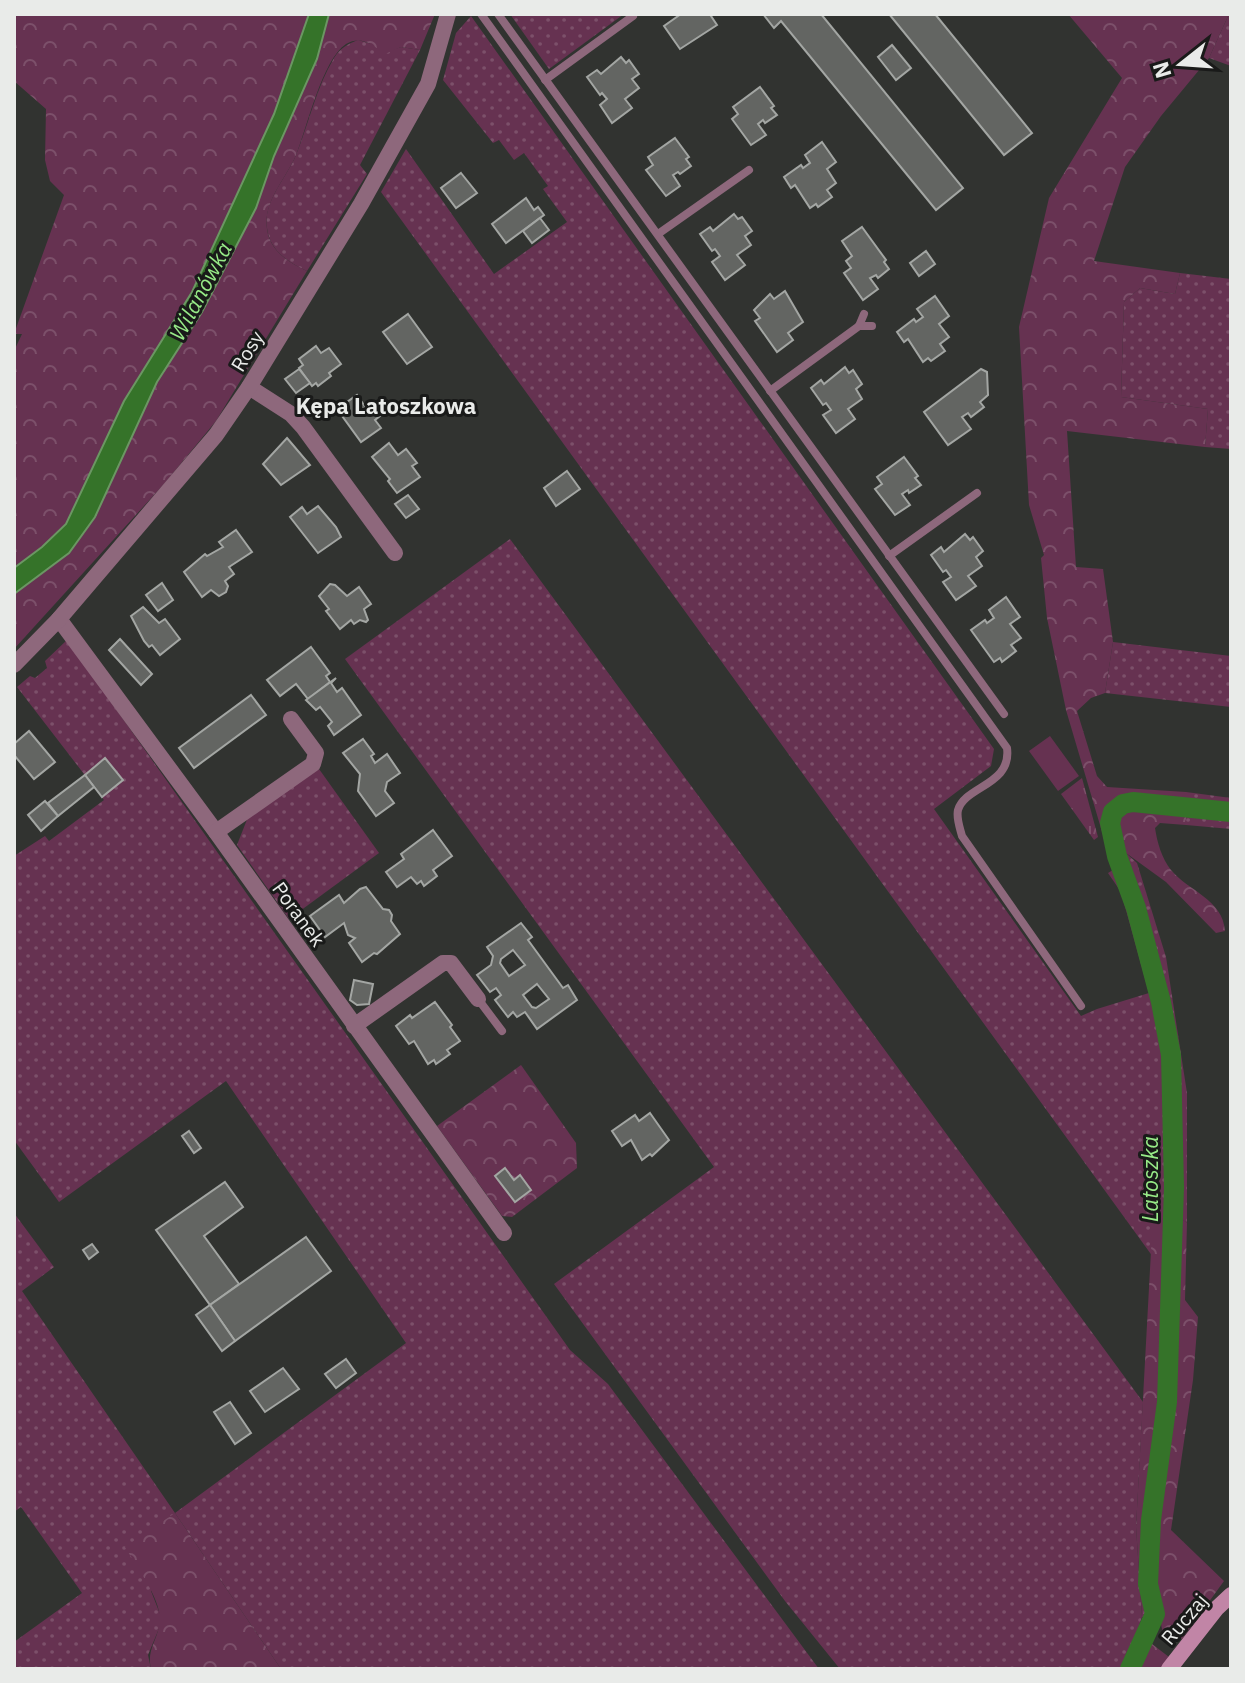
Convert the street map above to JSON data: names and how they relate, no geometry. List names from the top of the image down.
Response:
{
  "streets": {
    "street": ["Rosy", "Poranek", "Ruczaj"]
  },
  "crossings": [
    ["Rosy", "Poranek"]
  ],
  "districts": ["Kępa Latoszkowa"],
  "water": ["Wilanówka", "Latoszka"],
  "north": "left"
}
